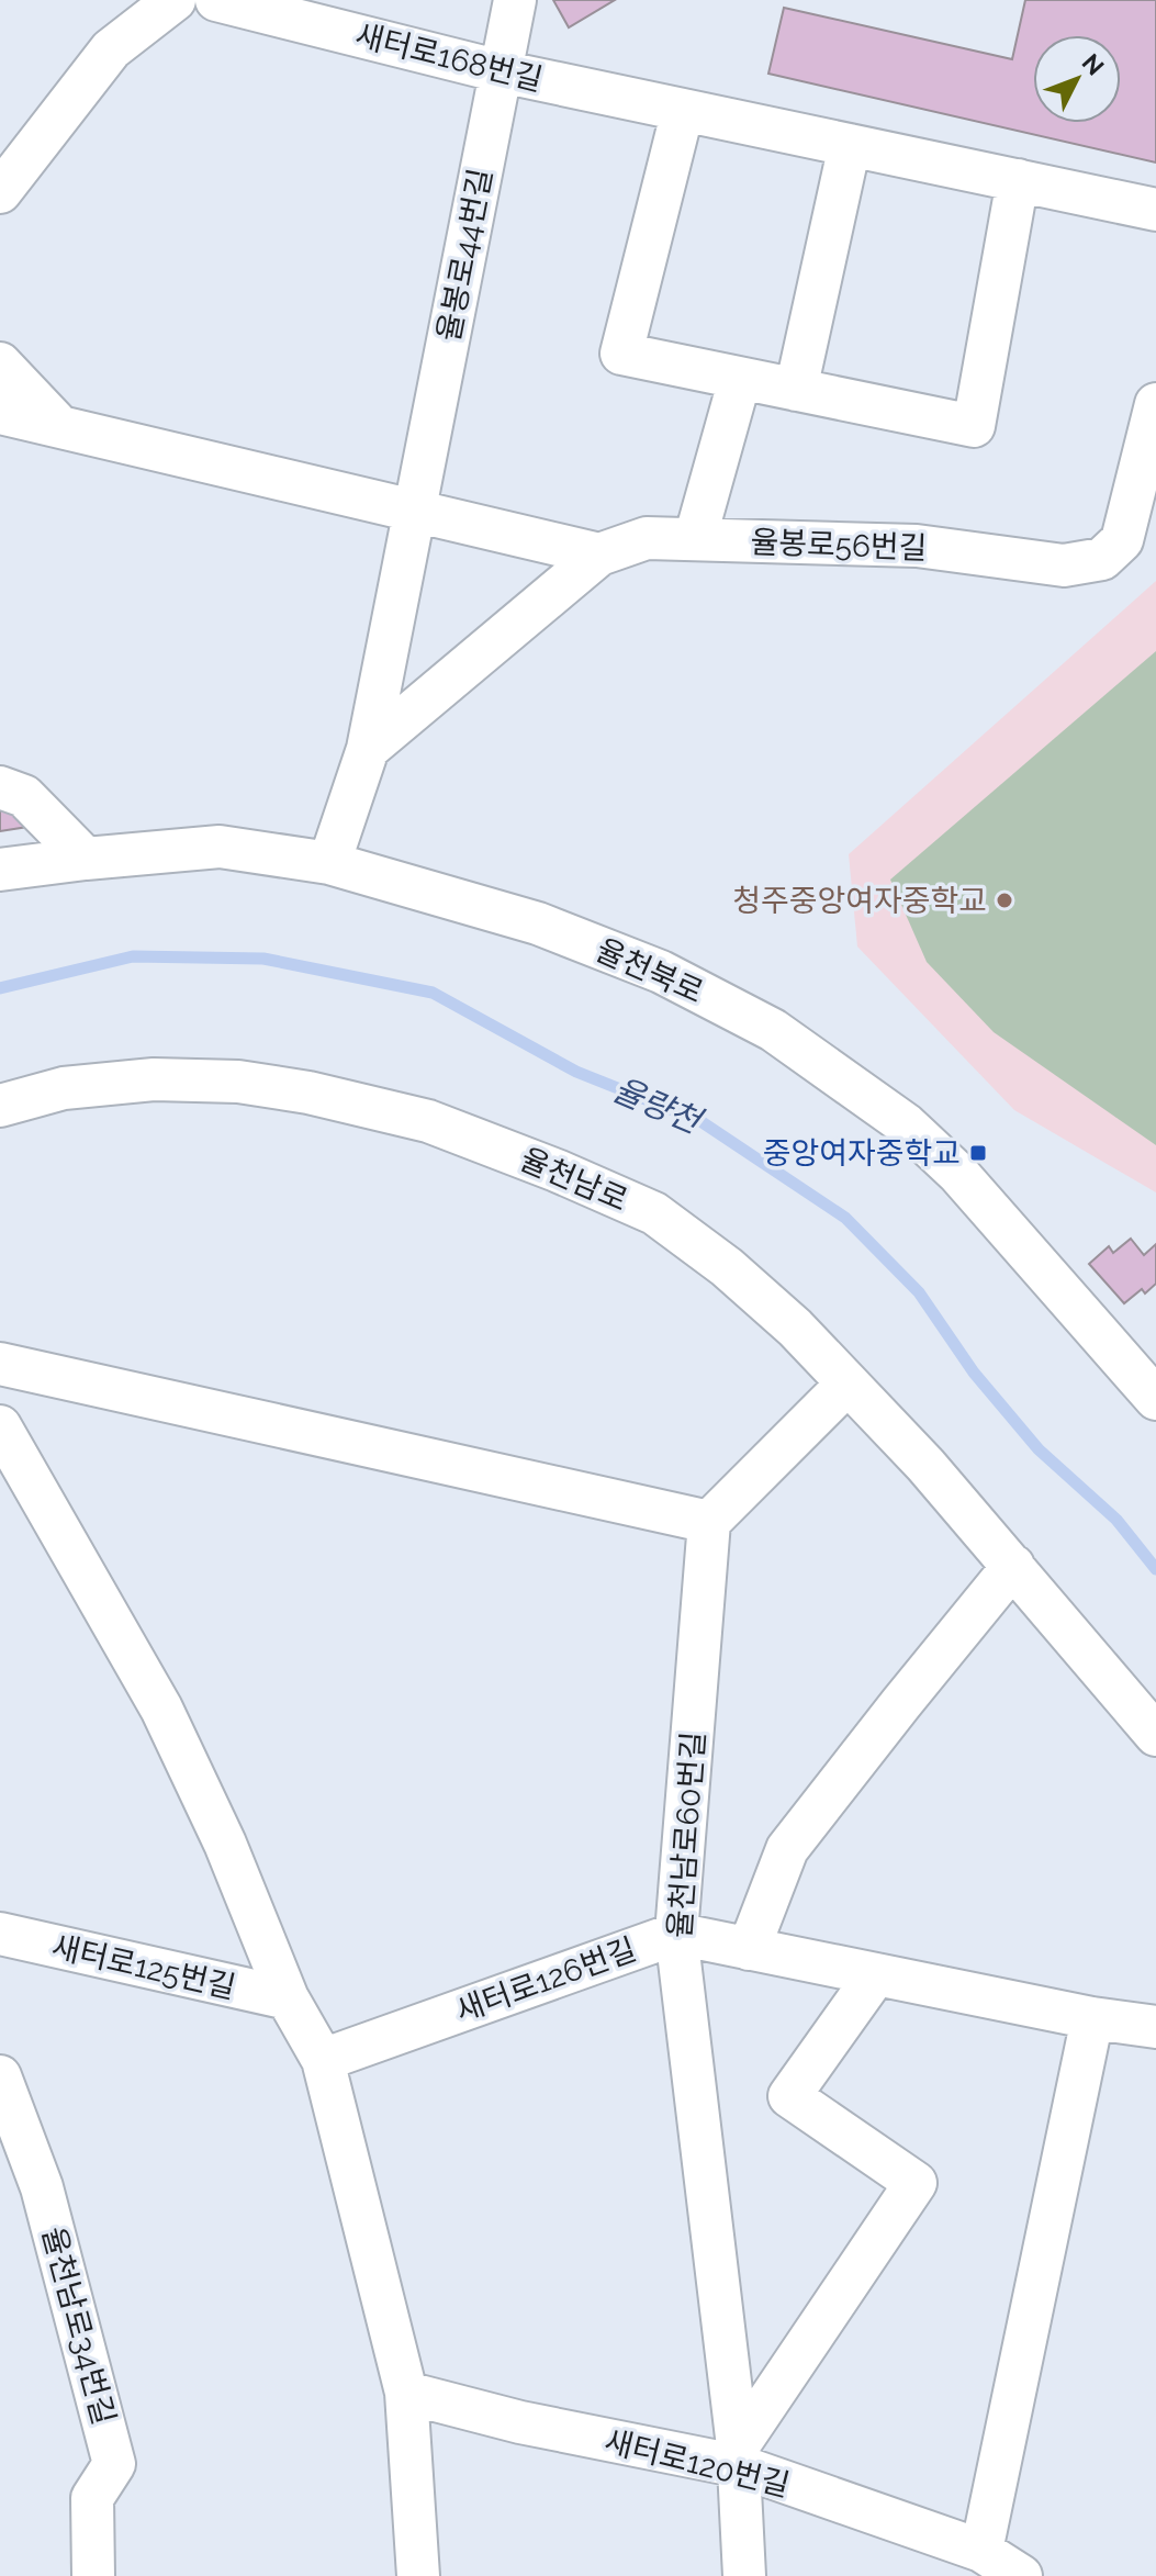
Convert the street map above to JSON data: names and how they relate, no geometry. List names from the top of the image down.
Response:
{
  "streets": {
    "street": [
      "새터로168번길",
      "율봉로44번길",
      "율봉로56번길",
      "율천북로",
      "율천남로",
      "율천남로60번길",
      "새터로125번길",
      "새터로126번길",
      "율천남로34번길",
      "새터로120번길"
    ]
  },
  "crossings": [
    ["새터로168번길", "율봉로44번길"],
    ["율봉로44번길", "율천북로"],
    ["율천남로60번길", "새터로126번길"],
    ["율천남로60번길", "새터로120번길"]
  ],
  "water": ["율량천"],
  "places": {
    "other": ["청주중앙여자중학교"],
    "transit": ["중앙여자중학교"]
  },
  "north": "top right"
}
